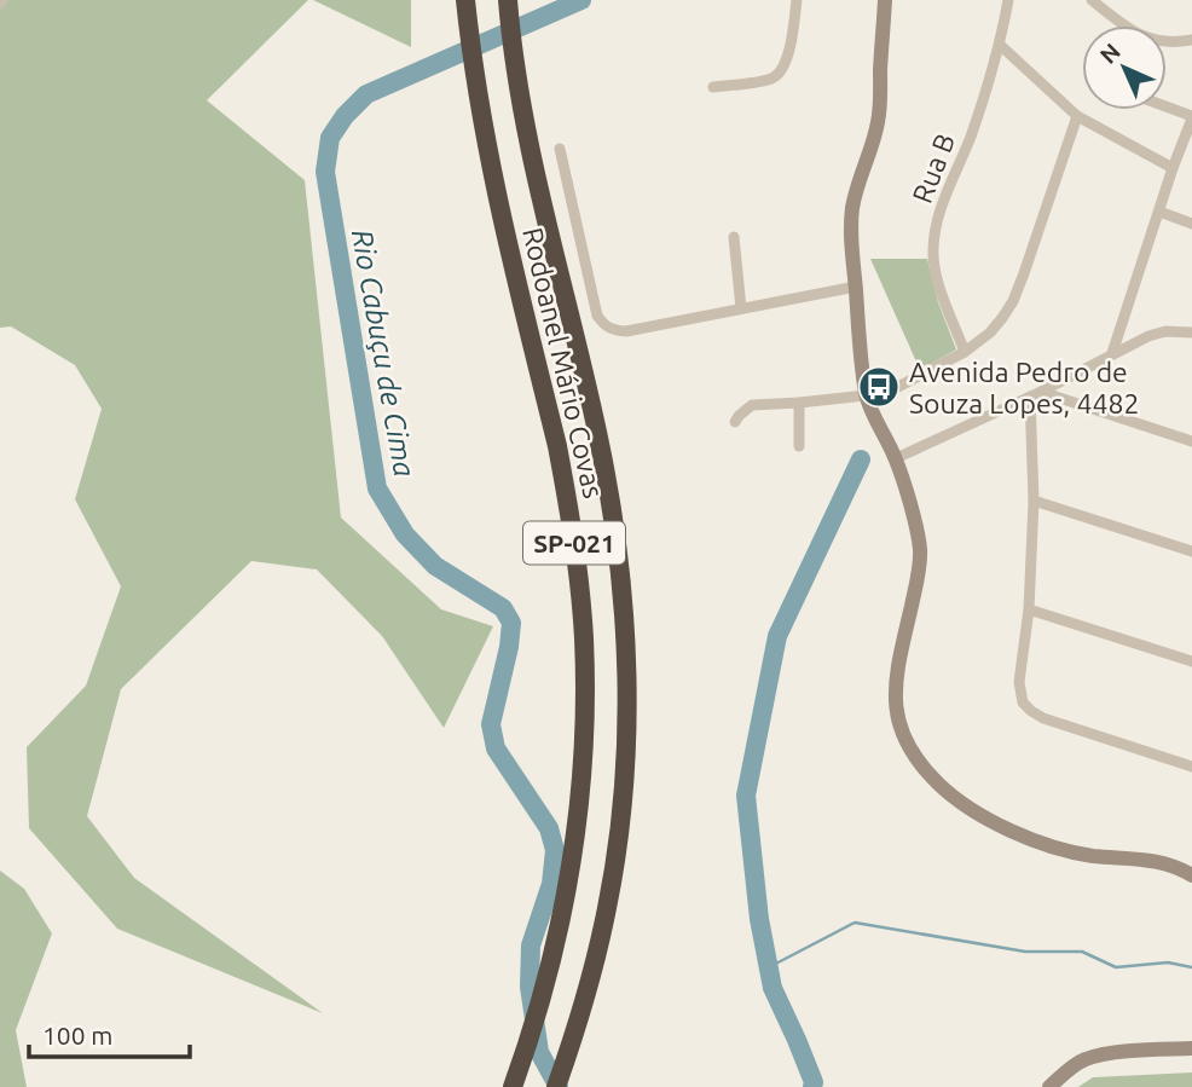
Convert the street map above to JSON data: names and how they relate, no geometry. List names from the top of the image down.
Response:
{
  "streets": {
    "highway": ["Rodoanel Mário Covas", "SP-021"],
    "street": ["Rua B"]
  },
  "water": ["Rio Cabuçu de Cima"],
  "places": {
    "bus stop": ["Avenida Pedro de Souza Lopes, 4482"]
  },
  "scale_bar": "100 m",
  "north": "top left"
}
